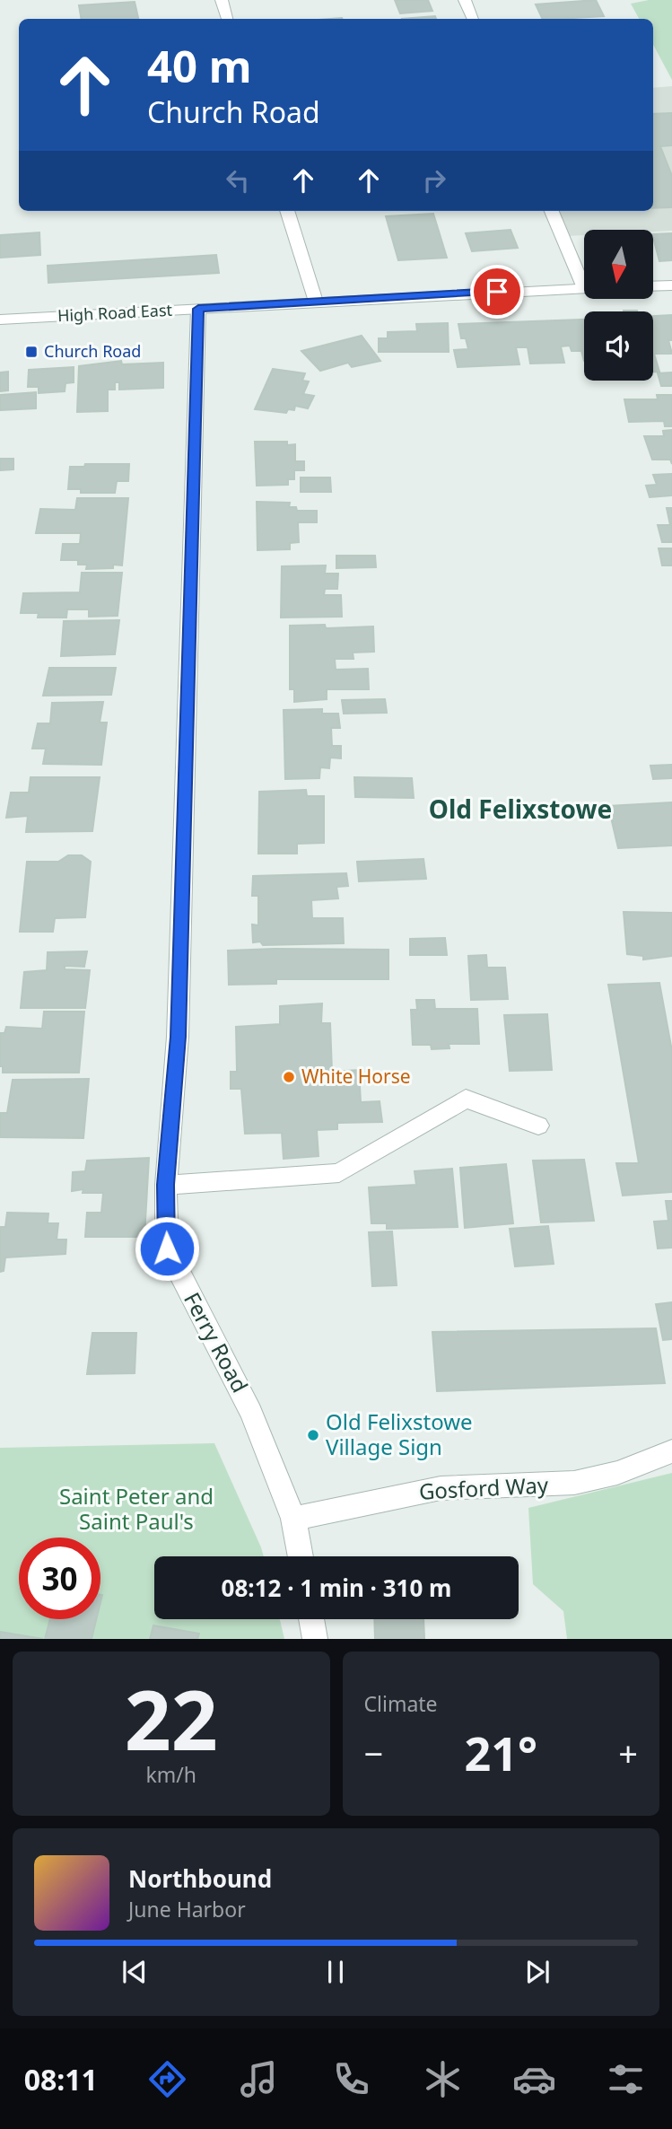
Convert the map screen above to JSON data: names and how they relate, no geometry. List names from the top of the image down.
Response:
{
  "streets": {
    "street": ["High Road East", "Ferry Road", "Gosford Way"]
  },
  "crossings": [
    ["High Road East", "Ferry Road"],
    ["Ferry Road", "Gosford Way"]
  ],
  "districts": ["Old Felixstowe"],
  "parks": ["Saint Peter and Saint Paul's"],
  "places": {
    "transit": ["Church Road"],
    "other": ["White Horse", "Old Felixstowe Village Sign"]
  },
  "north": "bottom",
  "page": {
    "turn": ["40 m", "Church Road"],
    "limit": "30",
    "trip": "08:12 · 1 min · 310 m",
    "tile": [
      ["22", "km/h"],
      "Climate"
    ],
    "heat": ["−", "21°", "+"],
    "song": ["Northbound", "June Harbor"],
    "tabs": "08:11"
  }
}
